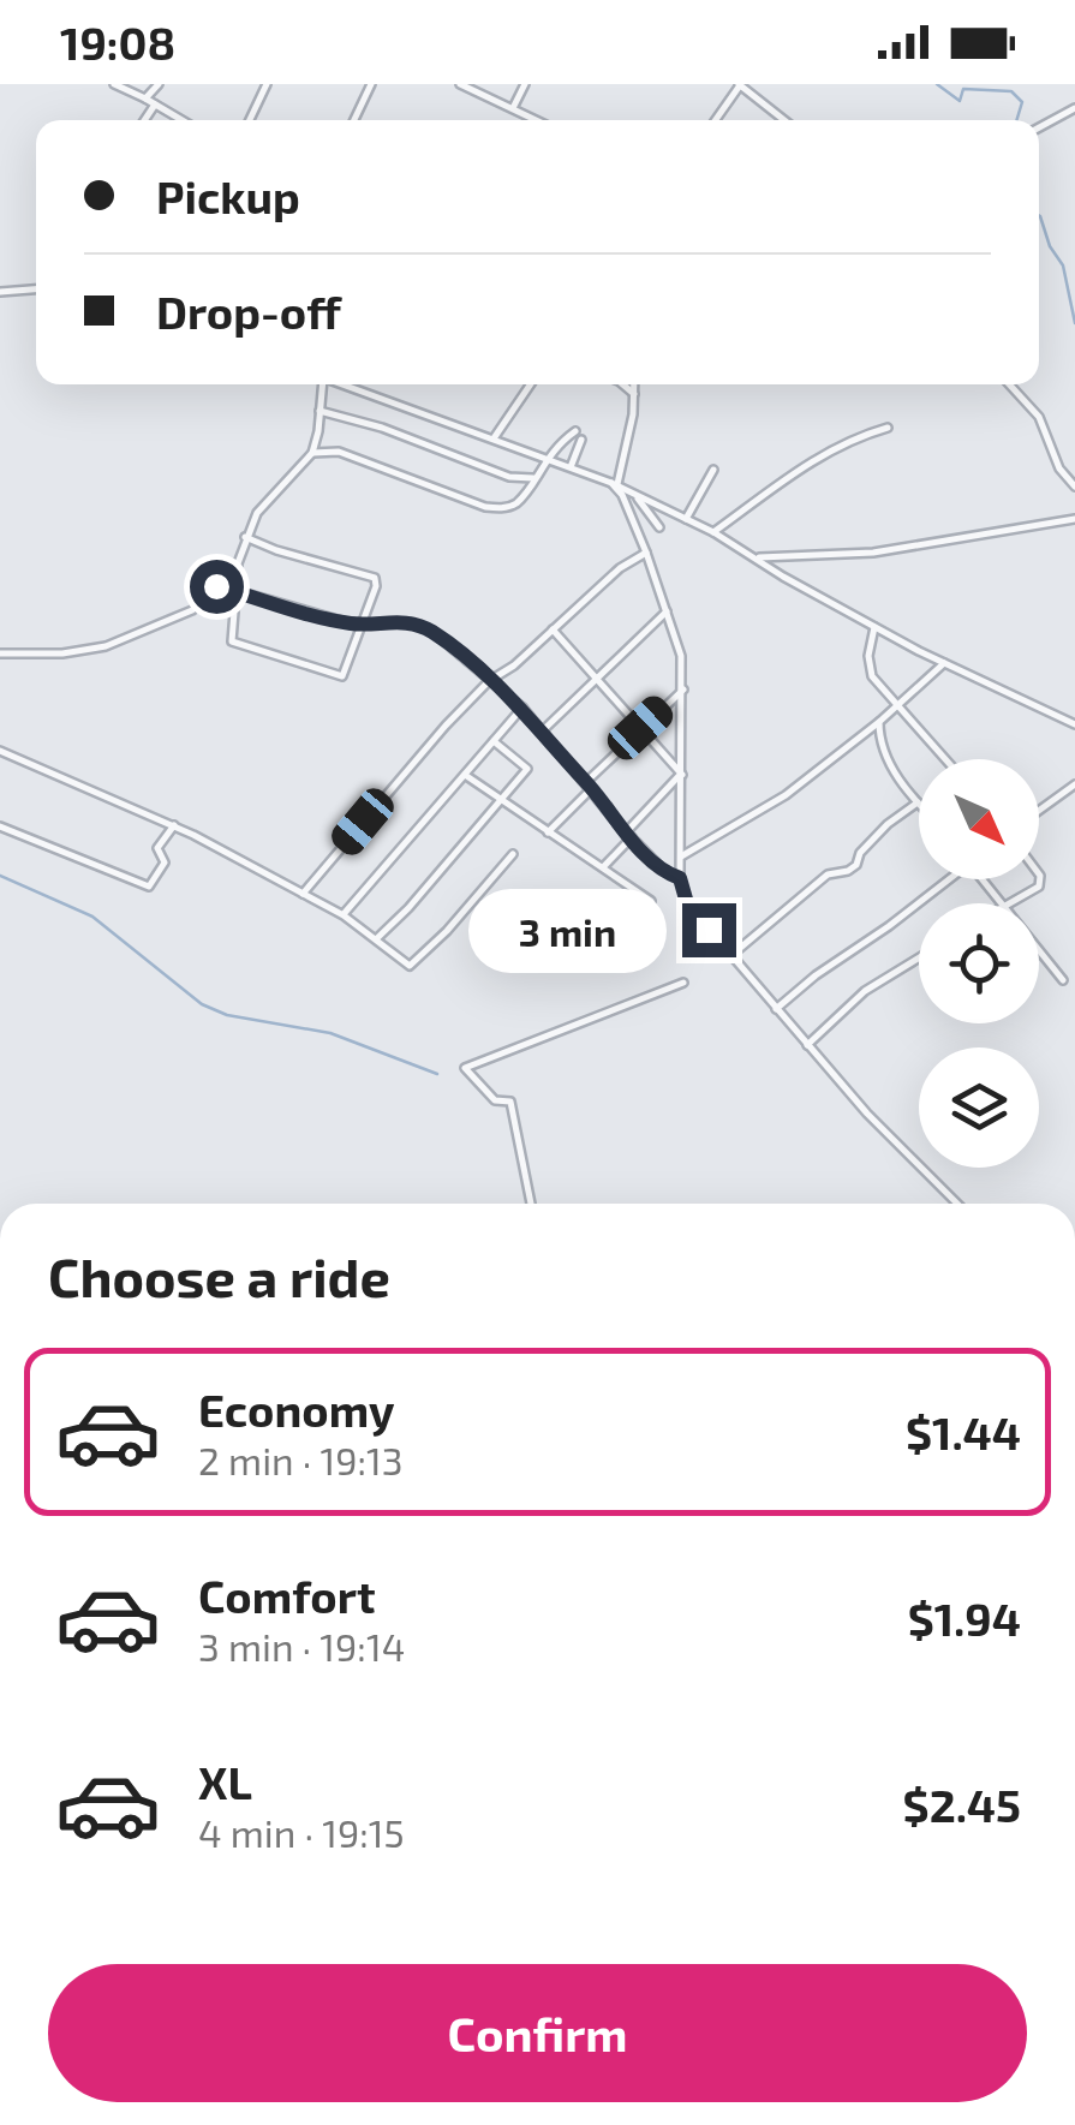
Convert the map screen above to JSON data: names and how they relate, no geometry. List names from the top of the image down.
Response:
{
  "north": "bottom right",
  "page": {
    "status": "19:08",
    "banner": ["Pickup", "Drop-off"],
    "bubble": "3 min",
    "heading": "Choose a ride",
    "list": [
      {
        "name": "Economy",
        "note": "2 min · 19:13",
        "value": "$1.44"
      },
      {
        "name": "Comfort",
        "note": "3 min · 19:14",
        "value": "$1.94"
      },
      {
        "name": "XL",
        "note": "4 min · 19:15",
        "value": "$2.45"
      }
    ],
    "buttons": "Confirm"
  }
}
